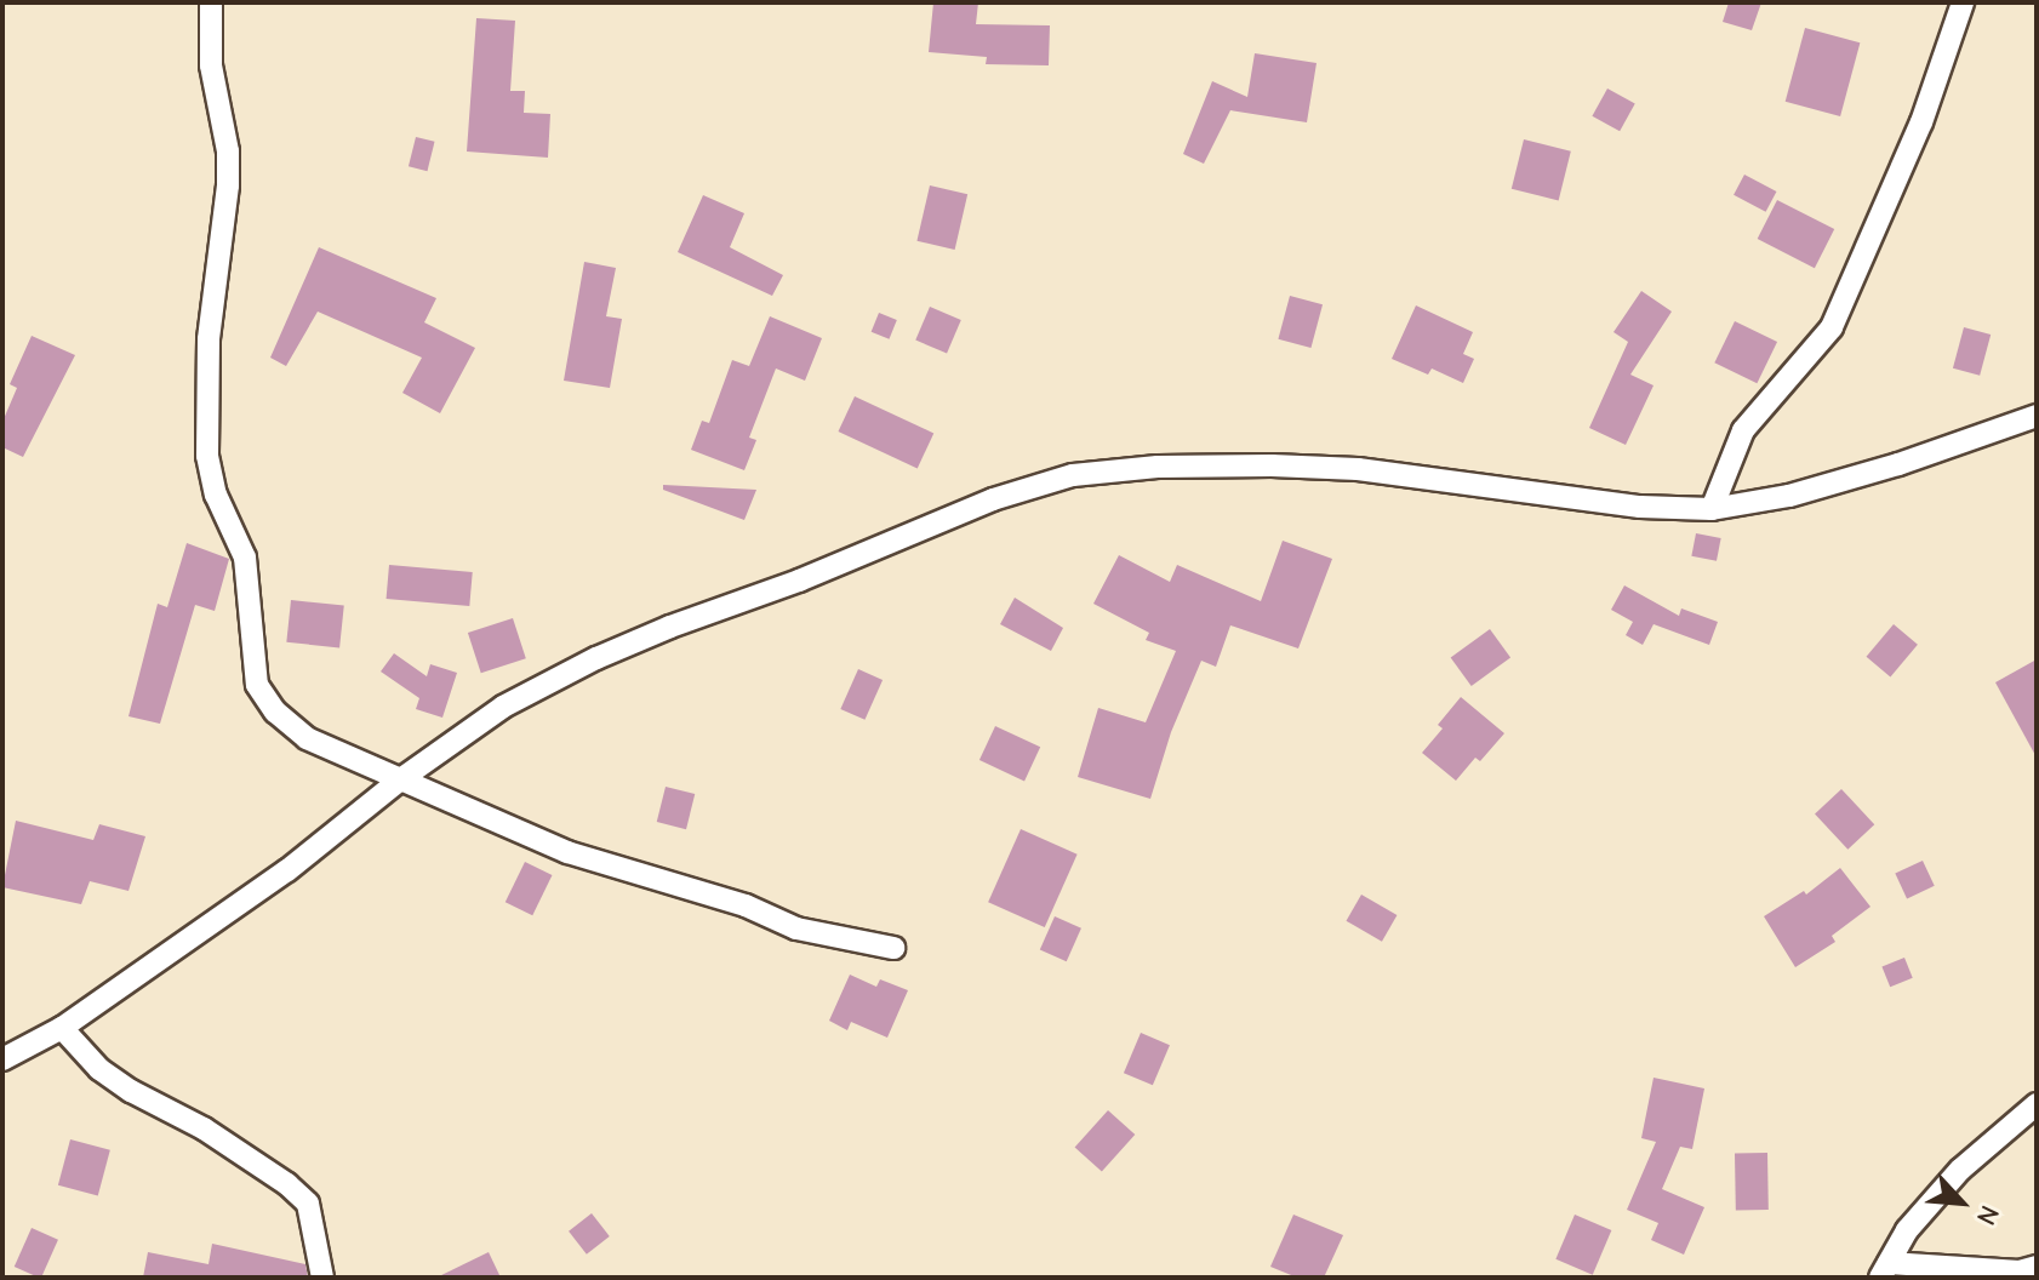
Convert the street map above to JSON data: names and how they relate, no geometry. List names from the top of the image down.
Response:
{
  "north": "bottom right"
}
